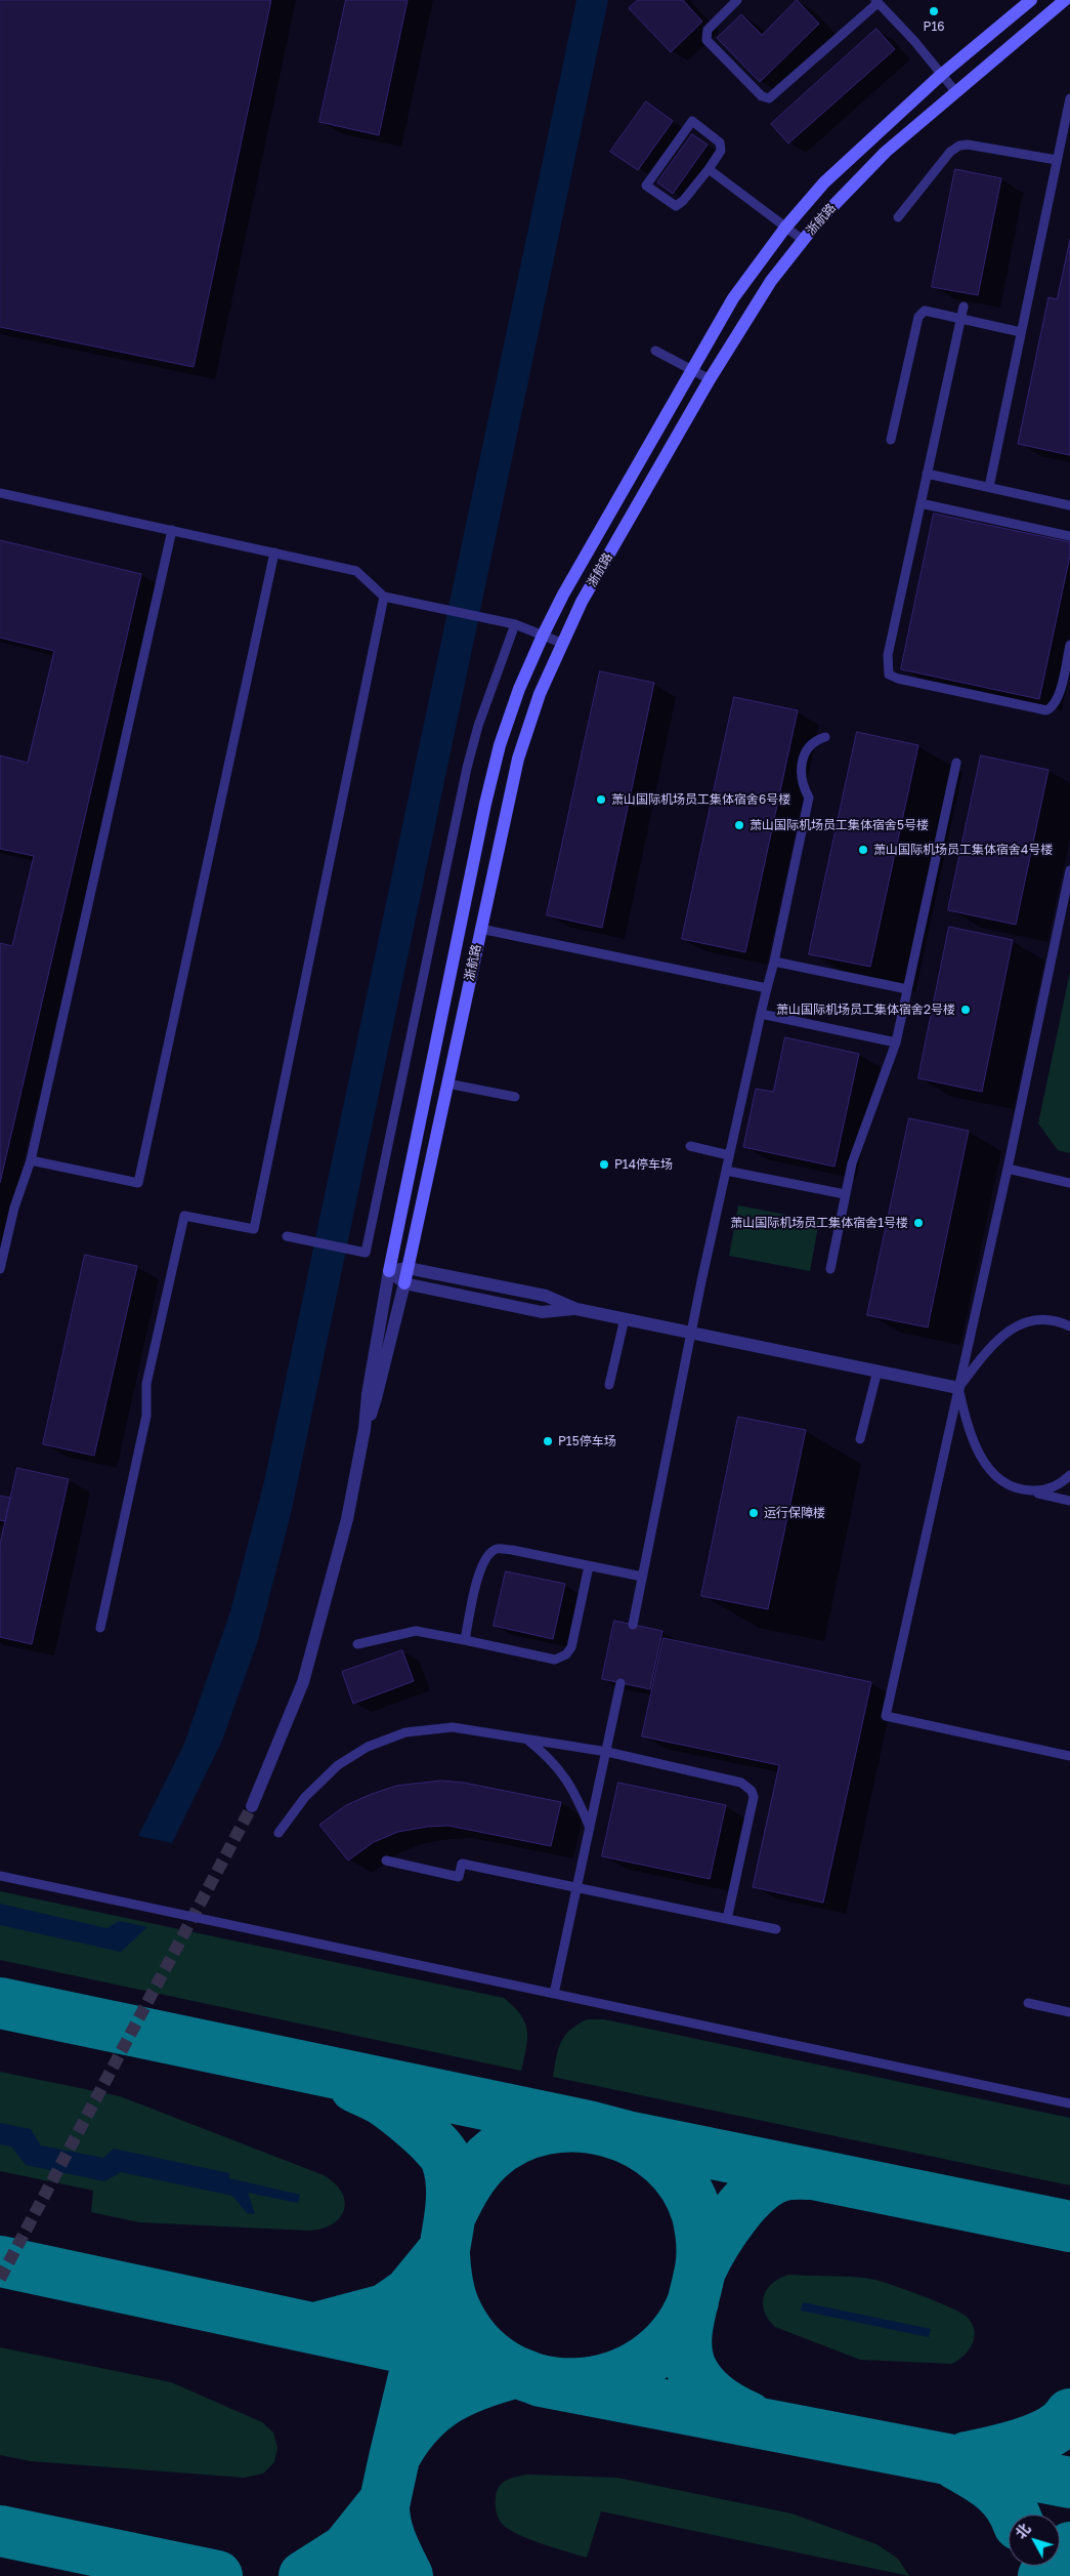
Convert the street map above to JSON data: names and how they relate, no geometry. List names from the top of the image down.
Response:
{
  "streets": {
    "street": ["浙航路"]
  },
  "places": [
    "P16",
    "萧山国际机场员工集体宿舍6号楼",
    "萧山国际机场员工集体宿舍5号楼",
    "萧山国际机场员工集体宿舍4号楼",
    "萧山国际机场员工集体宿舍2号楼",
    "P14停车场",
    "萧山国际机场员工集体宿舍1号楼",
    "P15停车场",
    "运行保障楼"
  ],
  "north": "top left"
}
